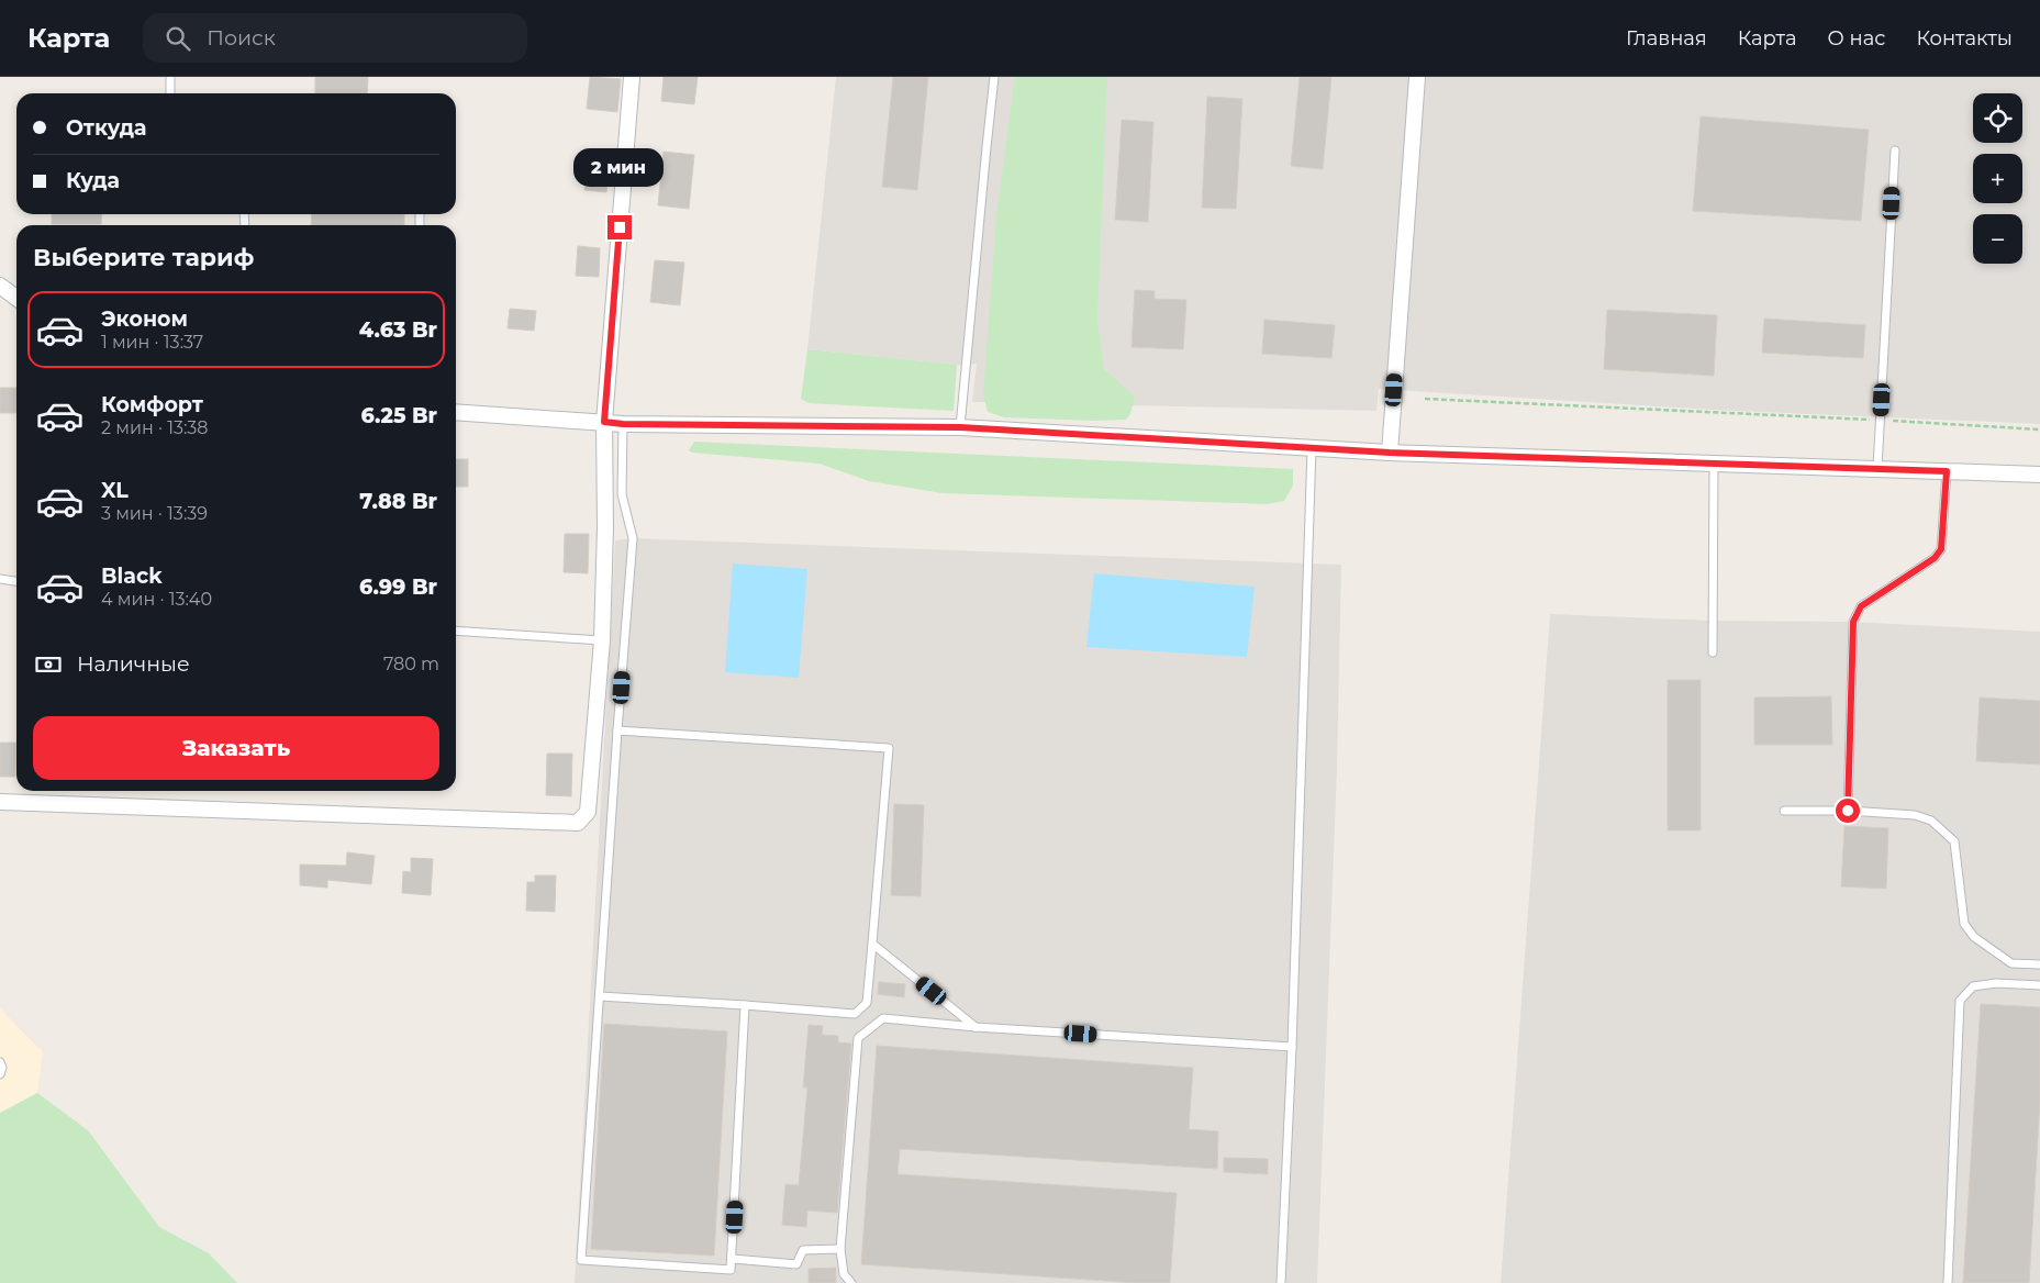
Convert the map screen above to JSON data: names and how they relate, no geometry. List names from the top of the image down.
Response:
{
  "page": {
    "header": "Карта",
    "search": "Поиск",
    "nav": [
      "Главная",
      "Карта",
      "О нас",
      "Контакты"
    ],
    "map_buttons": ["+", "−"],
    "banner": ["Откуда", "Куда"],
    "bubble": "2 мин",
    "heading": "Выберите тариф",
    "list": [
      {
        "name": "Эконом",
        "note": "1 мин · 13:37",
        "value": "4.63 Br"
      },
      {
        "name": "Комфорт",
        "note": "2 мин · 13:38",
        "value": "6.25 Br"
      },
      {
        "name": "XL",
        "note": "3 мин · 13:39",
        "value": "7.88 Br"
      },
      {
        "name": "Black",
        "note": "4 мин · 13:40",
        "value": "6.99 Br"
      }
    ],
    "pay": ["Наличные", "780 m"],
    "buttons": "Заказать"
  }
}
